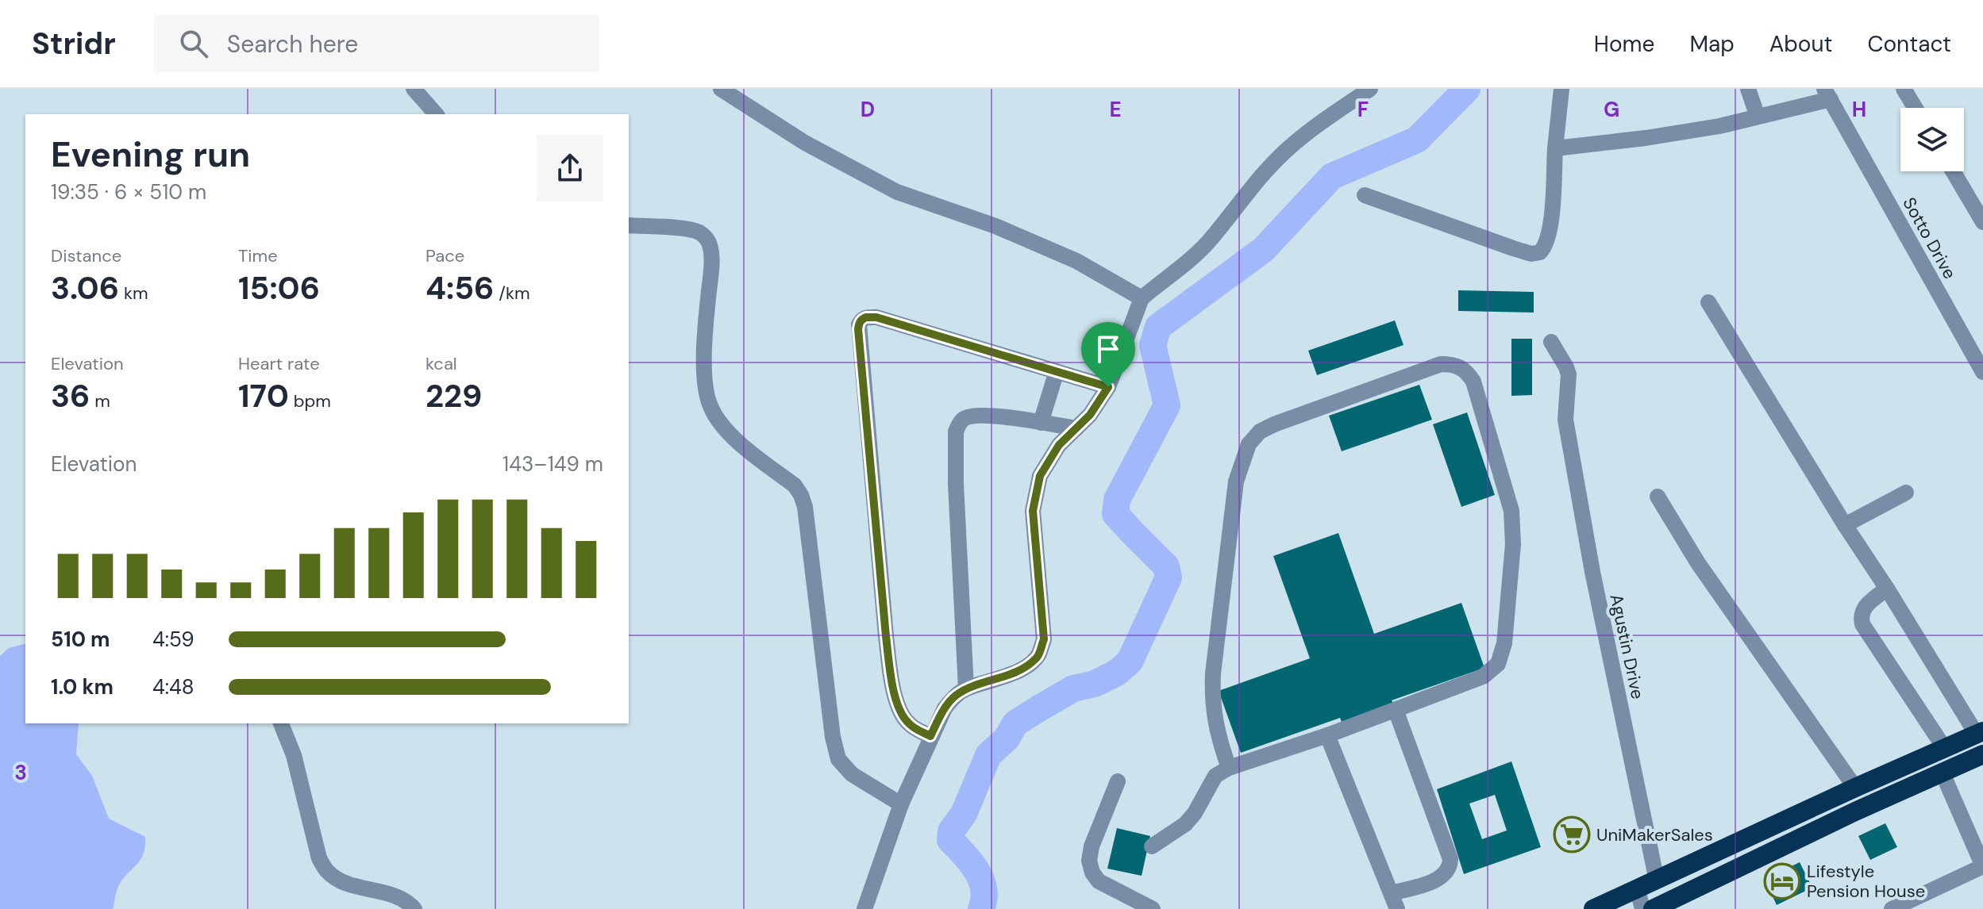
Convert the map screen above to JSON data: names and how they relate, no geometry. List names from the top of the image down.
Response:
{
  "streets": {
    "street": ["Sotto Drive", "Agustin Drive"]
  },
  "places": {
    "supermarket": ["UniMakerSales"],
    "hotel": ["Lifestyle Pension House"]
  },
  "page": {
    "header": "Stridr",
    "search": "Search here",
    "nav": [
      "Home",
      "Map",
      "About",
      "Contact"
    ],
    "heading": ["Evening run", "19:35 · 6 × 510 m"],
    "stats": [
      ["Distance", "3.06 km"],
      ["Time", "15:06"],
      ["Pace", "4:56 /km"],
      ["Elevation", "36 m"],
      ["Heart rate", "170 bpm"],
      ["kcal", "229"]
    ],
    "chart": ["Elevation", "143–149 m"],
    "list": [
      {
        "name": "510 m",
        "note": "4:59"
      },
      {
        "name": "1.0 km",
        "note": "4:48"
      }
    ]
  },
  "grid": {
    "columns": [
      "D",
      "E",
      "F",
      "G",
      "H"
    ],
    "rows": ["3"]
  }
}
